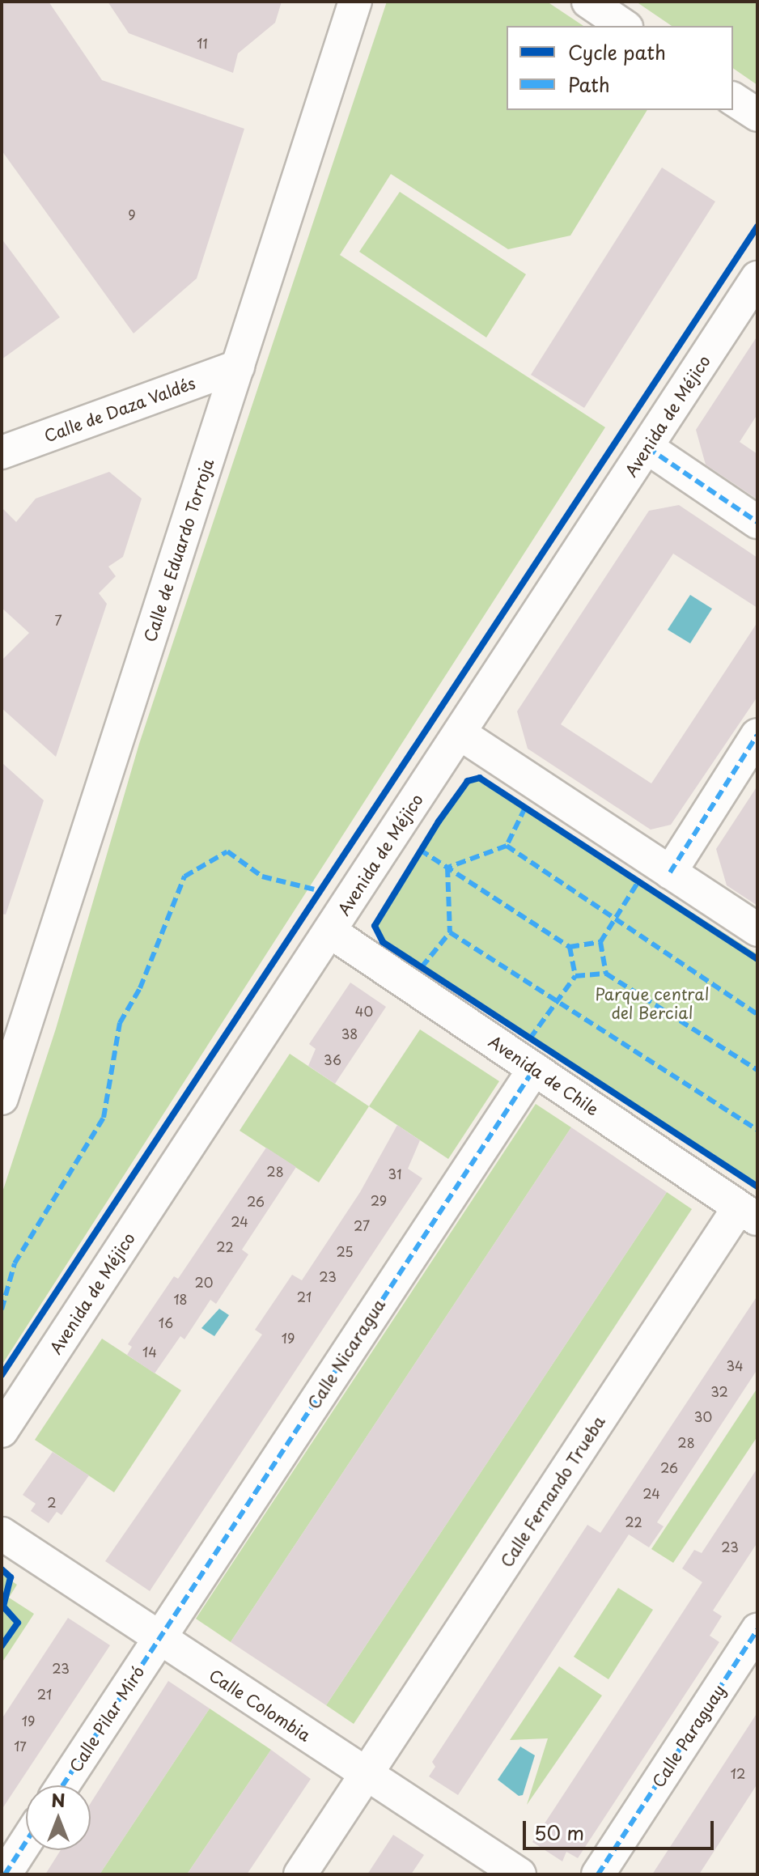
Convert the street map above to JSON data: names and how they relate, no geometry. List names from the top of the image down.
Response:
{
  "streets": {
    "street": [
      "Calle de Daza Valdés",
      "Avenida de Méjico",
      "Calle de Eduardo Torroja",
      "Avenida de Chile",
      "Calle Nicaragua",
      "Calle Fernando Trueba",
      "Calle Colombia",
      "Calle Pilar Miró",
      "Calle Paraguay"
    ]
  },
  "crossings": [
    ["Calle de Daza Valdés", "Calle de Eduardo Torroja"],
    ["Avenida de Méjico", "Avenida de Chile"],
    ["Avenida de Chile", "Calle Nicaragua"],
    ["Avenida de Chile", "Calle Fernando Trueba"],
    ["Calle Nicaragua", "Calle Colombia"],
    ["Calle Nicaragua", "Calle Pilar Miró"],
    ["Calle Fernando Trueba", "Calle Colombia"],
    ["Calle Colombia", "Calle Pilar Miró"]
  ],
  "parks": ["Parque central del Bercial"],
  "house_numbers": [
    "11",
    "9",
    "7",
    "40",
    "38",
    "36",
    "28",
    "31",
    "29",
    "26",
    "24",
    "27",
    "22",
    "25",
    "23",
    "20",
    "21",
    "18",
    "16",
    "19",
    "14",
    "34",
    "32",
    "30",
    "28",
    "26",
    "24",
    "2",
    "22",
    "23",
    "23",
    "21",
    "19",
    "17",
    "12"
  ],
  "legend": ["Cycle path", "Path"],
  "scale_bar": "50 m",
  "north": "top"
}
